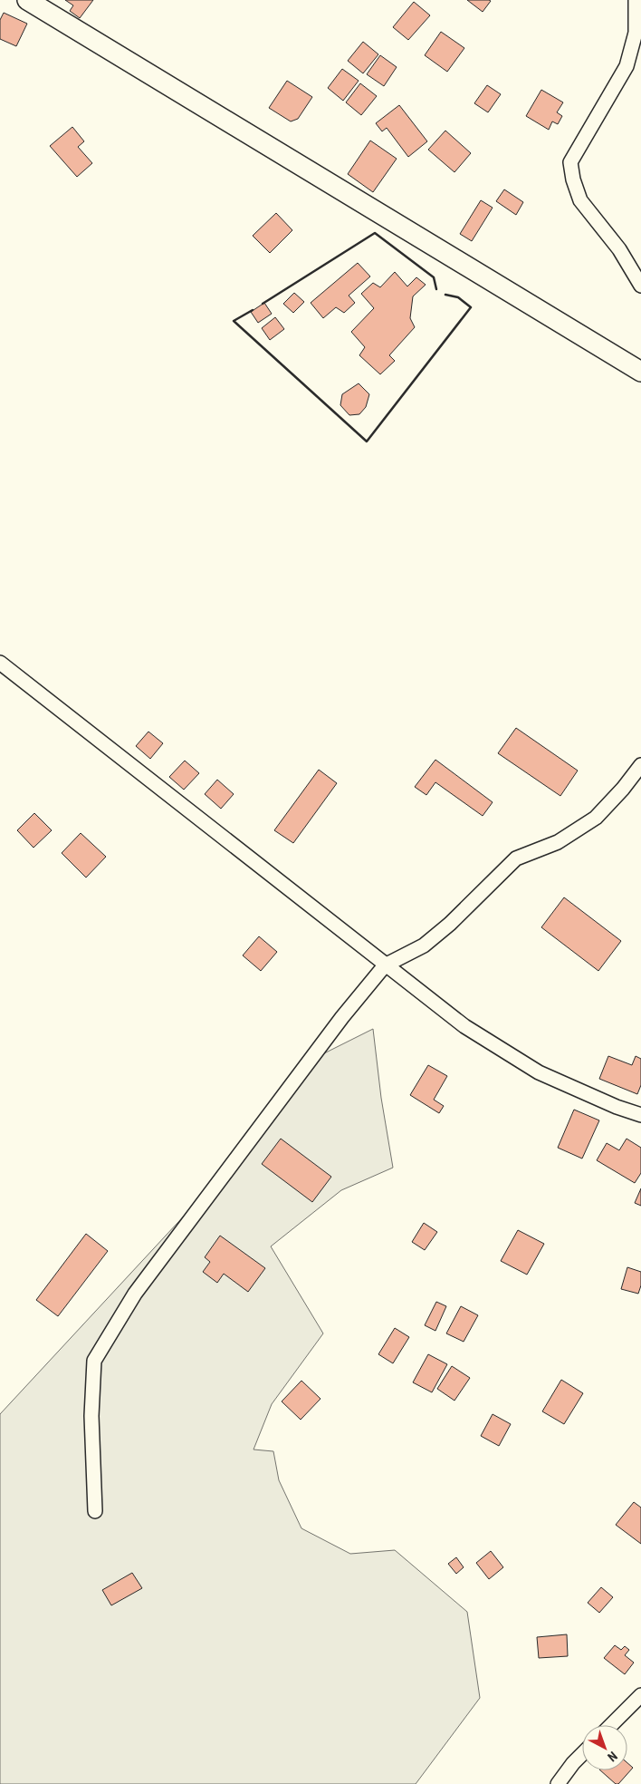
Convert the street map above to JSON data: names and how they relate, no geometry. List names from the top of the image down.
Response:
{
  "north": "bottom right"
}
